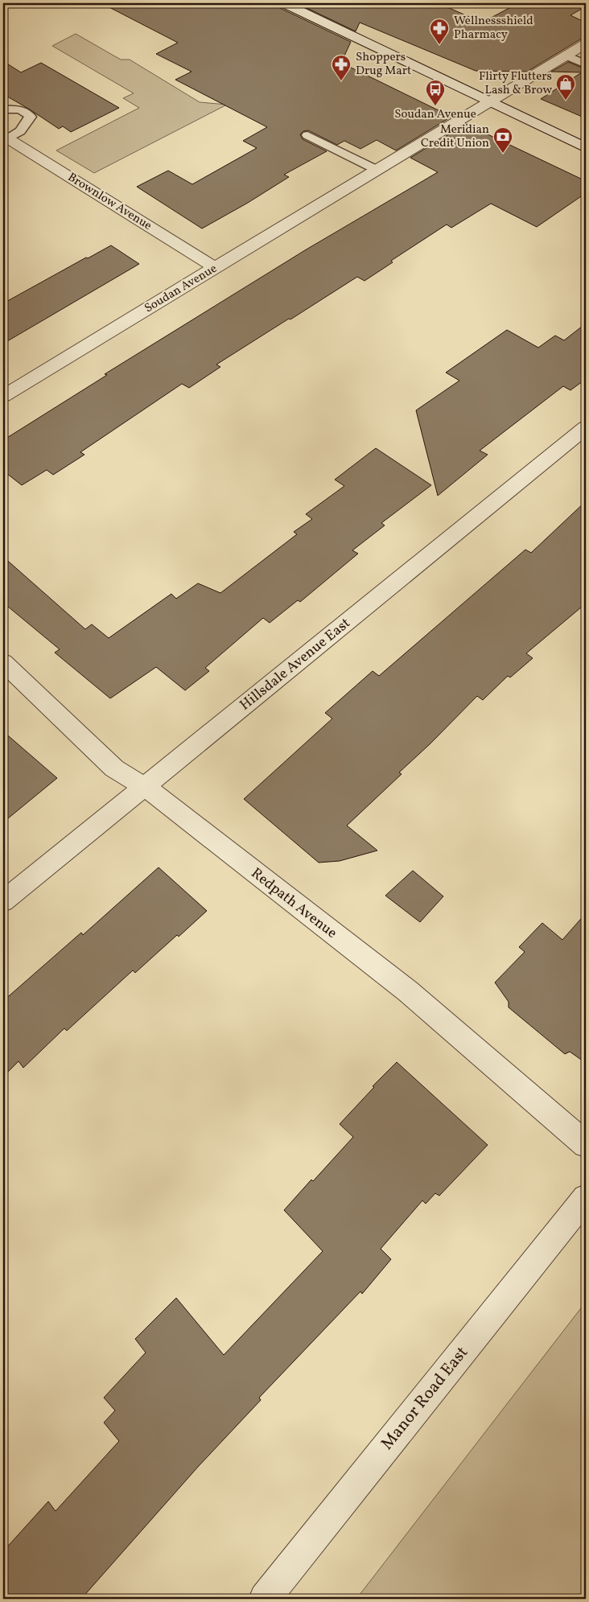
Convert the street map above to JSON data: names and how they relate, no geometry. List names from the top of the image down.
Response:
{
  "streets": {
    "street": [
      "Brownlow Avenue",
      "Soudan Avenue",
      "Hillsdale Avenue East",
      "Redpath Avenue",
      "Manor Road East"
    ]
  },
  "crossings": [
    ["Brownlow Avenue", "Soudan Avenue"],
    ["Hillsdale Avenue East", "Redpath Avenue"]
  ],
  "places": {
    "pharmacy": ["Wellnessshield Pharmacy", "Shoppers Drug Mart"],
    "shop": ["Flirty Flutters Lash & Brow"],
    "bus stop": ["Soudan Avenue"],
    "bank": ["Meridian Credit Union"]
  }
}
